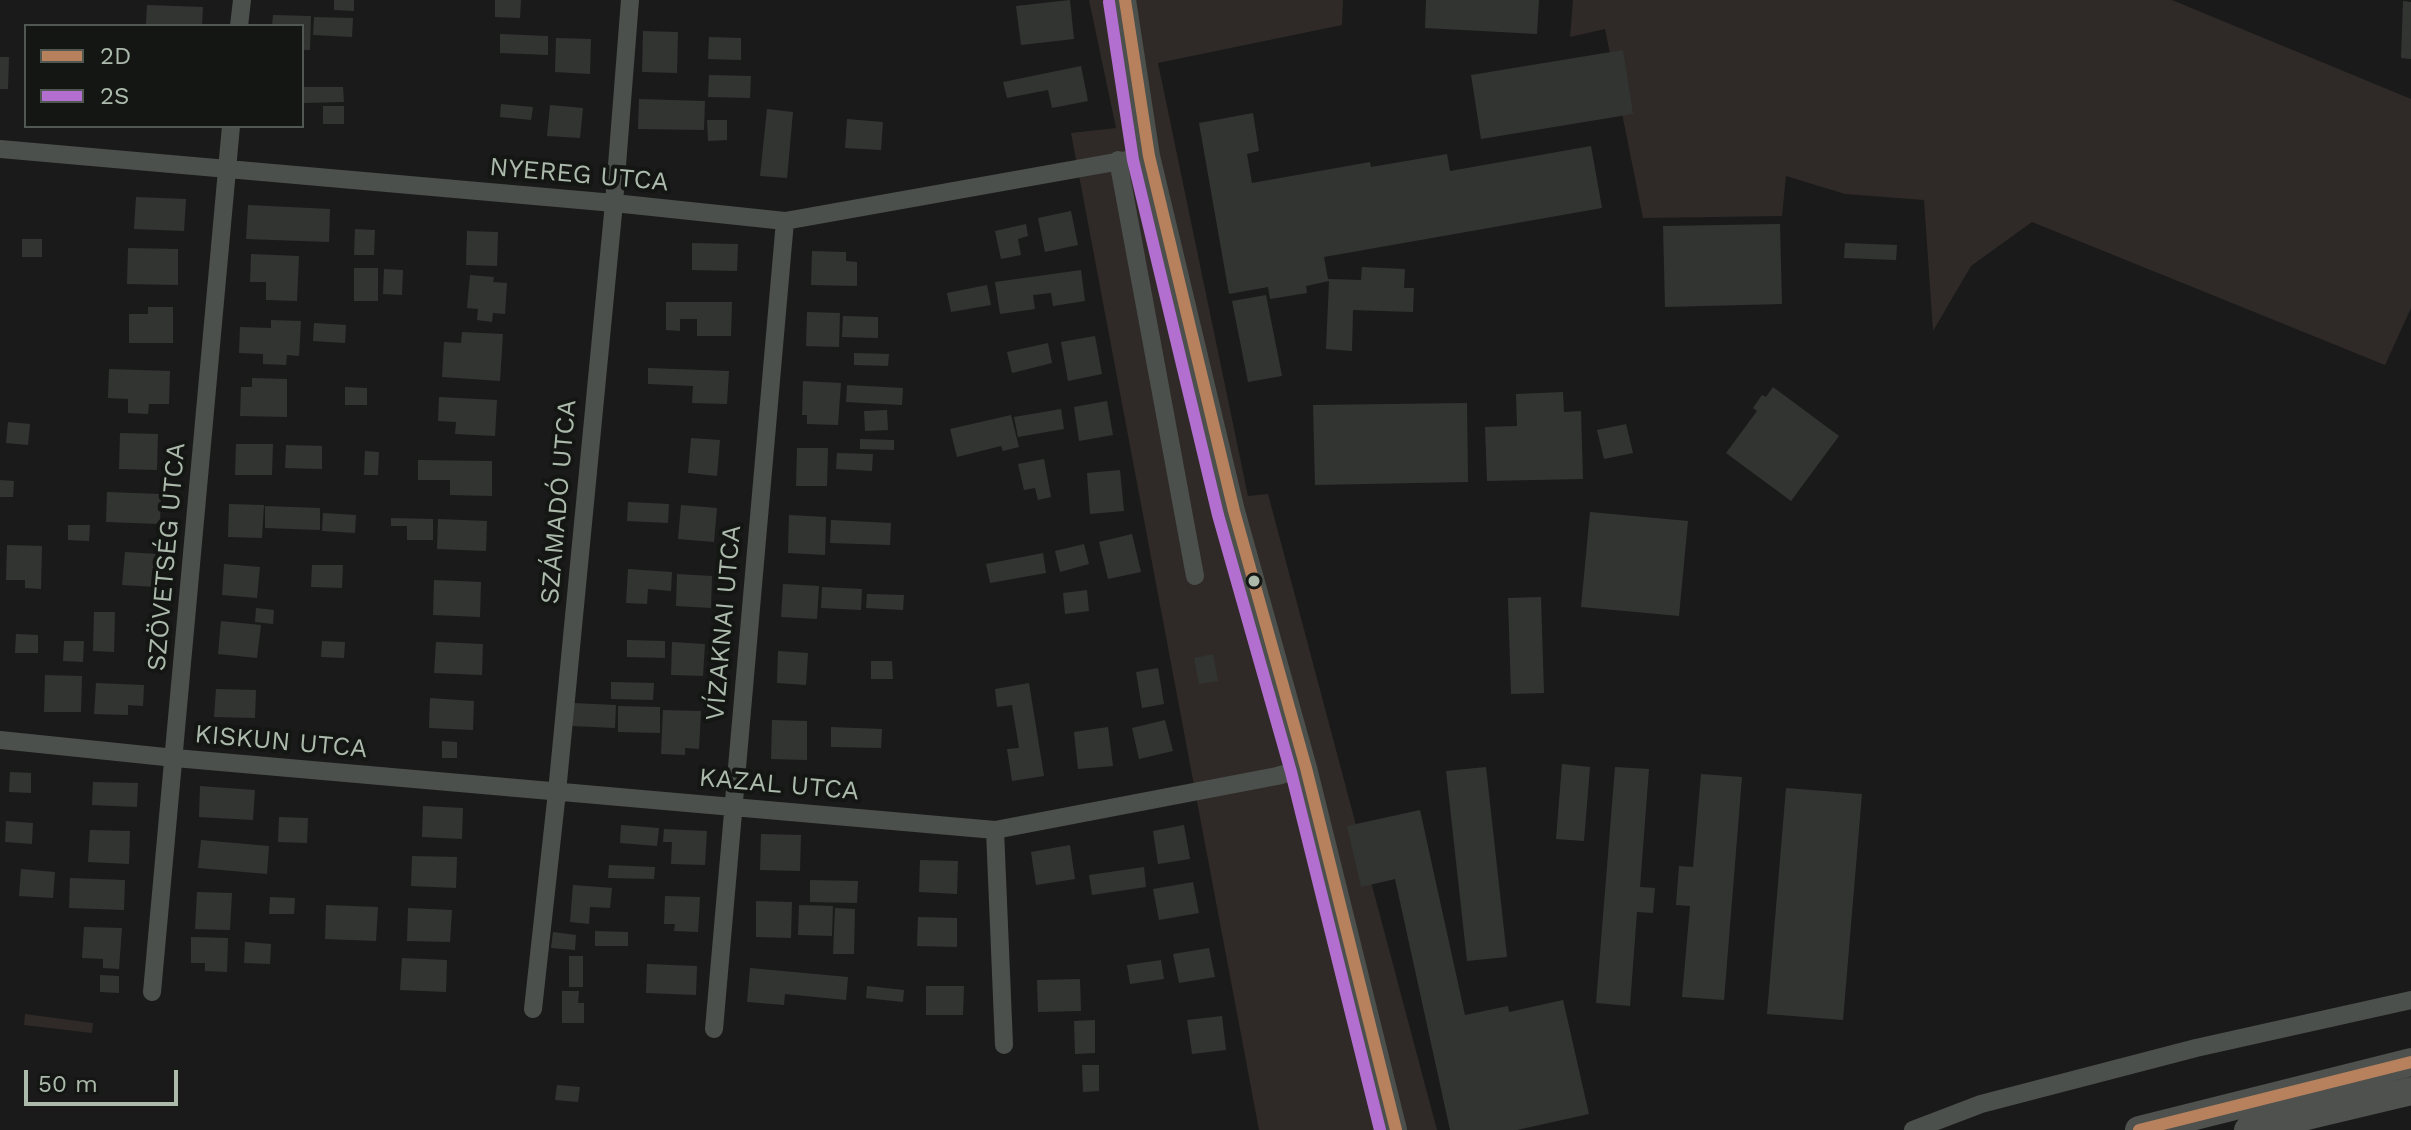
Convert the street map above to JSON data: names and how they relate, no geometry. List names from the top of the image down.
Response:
{
  "streets": {
    "street": [
      "NYEREG UTCA",
      "SZÁMADÓ UTCA",
      "SZÖVETSÉG UTCA",
      "VÍZAKNAI UTCA",
      "KISKUN UTCA",
      "KAZAL UTCA"
    ]
  },
  "crossings": [
    ["NYEREG UTCA", "SZÁMADÓ UTCA"],
    ["NYEREG UTCA", "SZÖVETSÉG UTCA"],
    ["NYEREG UTCA", "VÍZAKNAI UTCA"],
    ["SZÁMADÓ UTCA", "KISKUN UTCA"],
    ["SZÁMADÓ UTCA", "KAZAL UTCA"],
    ["SZÖVETSÉG UTCA", "KISKUN UTCA"],
    ["VÍZAKNAI UTCA", "KAZAL UTCA"],
    ["KISKUN UTCA", "KAZAL UTCA"]
  ],
  "lines": ["transit line 2D", "transit line 2S"],
  "legend": ["2D", "2S"],
  "scale_bar": "50 m"
}
